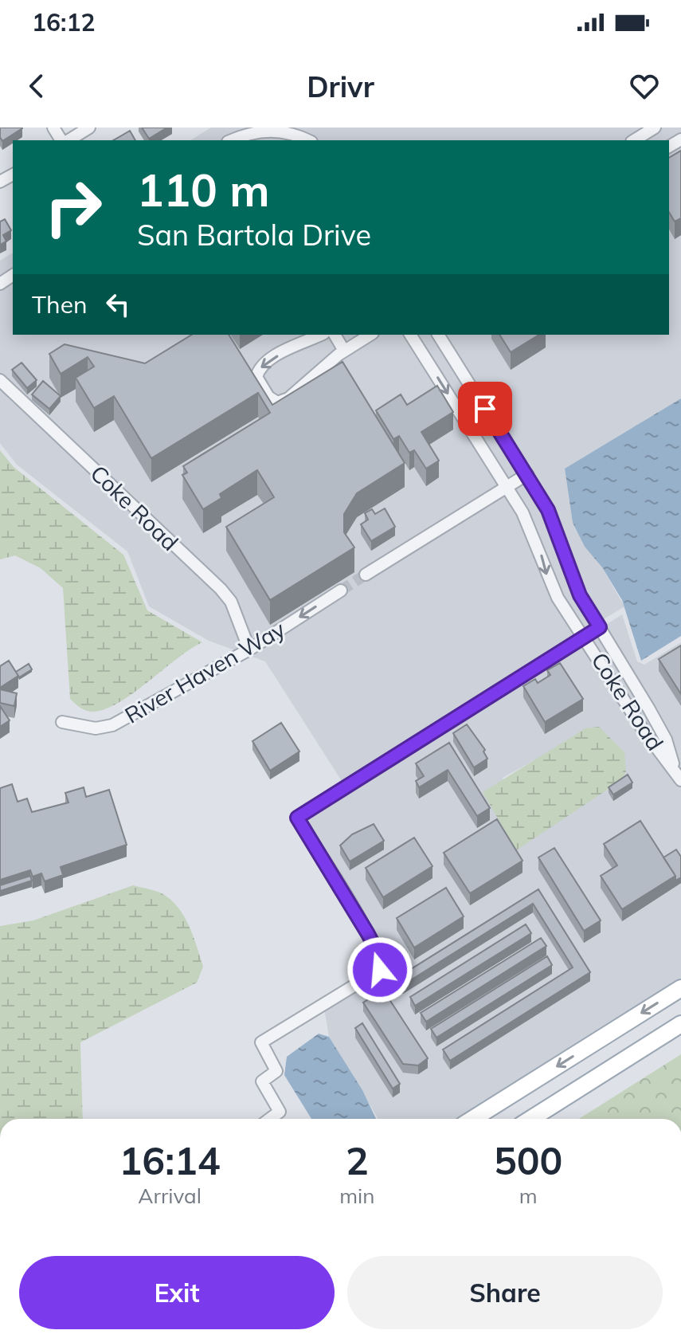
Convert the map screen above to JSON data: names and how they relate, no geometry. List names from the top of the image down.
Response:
{
  "streets": {
    "street": ["Coke Road", "River Haven Way"]
  },
  "crossings": [
    ["Coke Road", "River Haven Way"]
  ],
  "page": {
    "status": "16:12",
    "header": "Drivr",
    "turn": ["110 m", "San Bartola Drive"],
    "then": "Then",
    "eta": [
      "16:14",
      "Arrival",
      "2",
      "min",
      "500",
      "m"
    ],
    "buttons": ["Exit", "Share"]
  }
}
